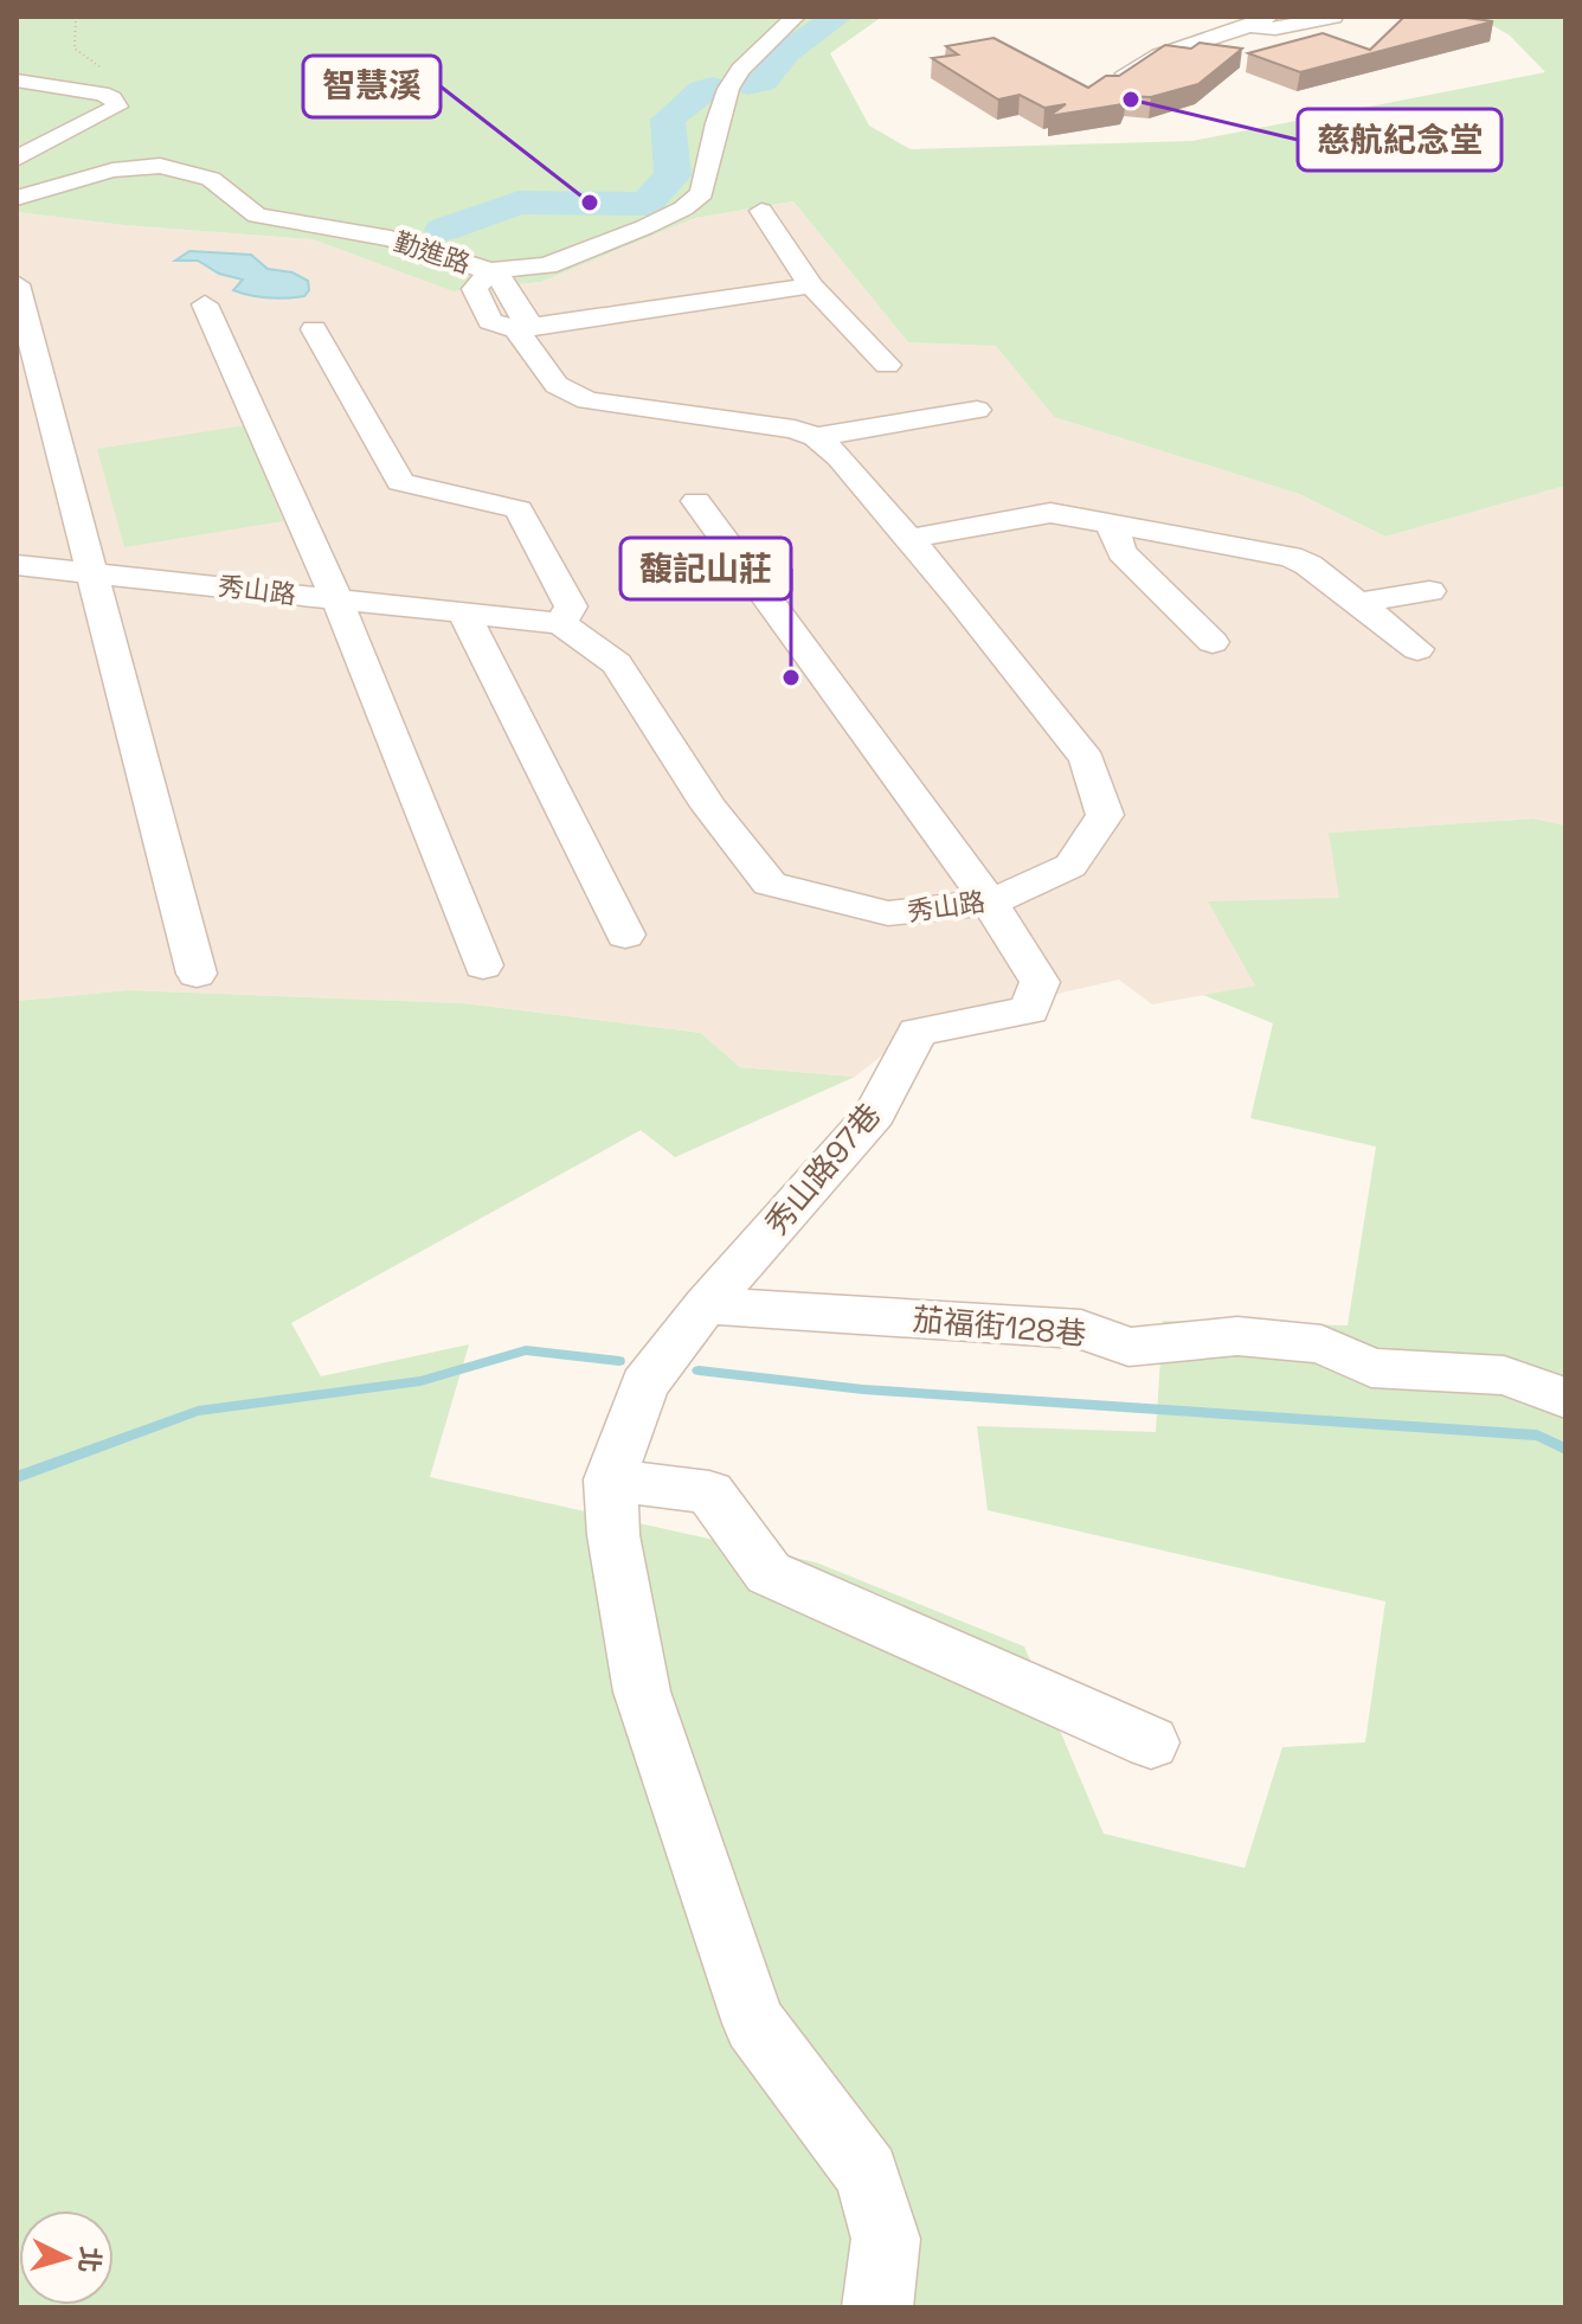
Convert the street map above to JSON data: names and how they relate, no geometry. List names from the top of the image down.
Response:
{
  "streets": {
    "street": [
      "勤進路",
      "秀山路",
      "秀山路97巷",
      "茄福街128巷"
    ]
  },
  "crossings": [
    ["勤進路", "秀山路"],
    ["秀山路", "秀山路97巷"],
    ["秀山路97巷", "茄福街128巷"]
  ],
  "places": ["慈航紀念堂", "智慧溪", "馥記山莊"],
  "north": "right"
}
